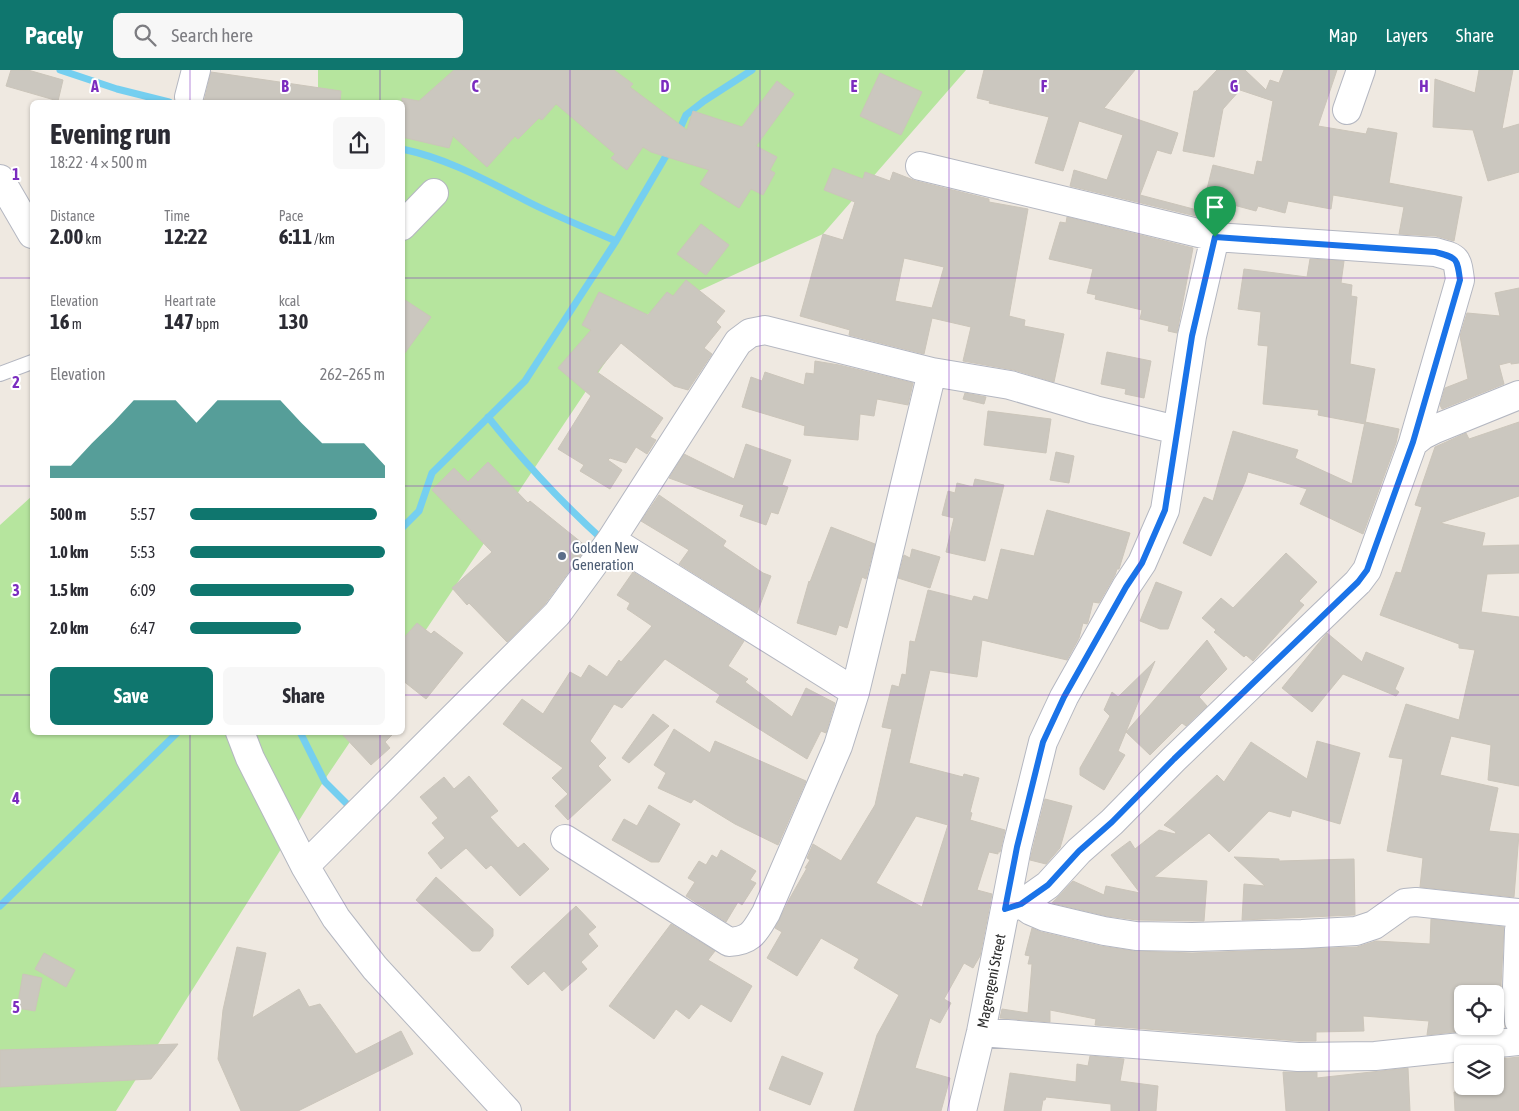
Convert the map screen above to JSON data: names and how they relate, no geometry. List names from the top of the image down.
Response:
{
  "streets": {
    "street": ["Magengeni Street"]
  },
  "places": ["Golden New Generation"],
  "page": {
    "header": "Pacely",
    "search": "Search here",
    "nav": ["Map", "Layers", "Share"],
    "heading": ["Evening run", "18:22 · 4 × 500 m"],
    "stats": [
      ["Distance", "2.00 km"],
      ["Time", "12:22"],
      ["Pace", "6:11 /km"],
      ["Elevation", "16 m"],
      ["Heart rate", "147 bpm"],
      ["kcal", "130"]
    ],
    "chart": ["Elevation", "262–265 m"],
    "list": [
      {
        "name": "500 m",
        "note": "5:57"
      },
      {
        "name": "1.0 km",
        "note": "5:53"
      },
      {
        "name": "1.5 km",
        "note": "6:09"
      },
      {
        "name": "2.0 km",
        "note": "6:47"
      }
    ],
    "buttons": ["Save", "Share"]
  },
  "grid": {
    "columns": [
      "A",
      "B",
      "C",
      "D",
      "E",
      "F",
      "G",
      "H"
    ],
    "rows": [
      "1",
      "2",
      "3",
      "4",
      "5"
    ]
  }
}
